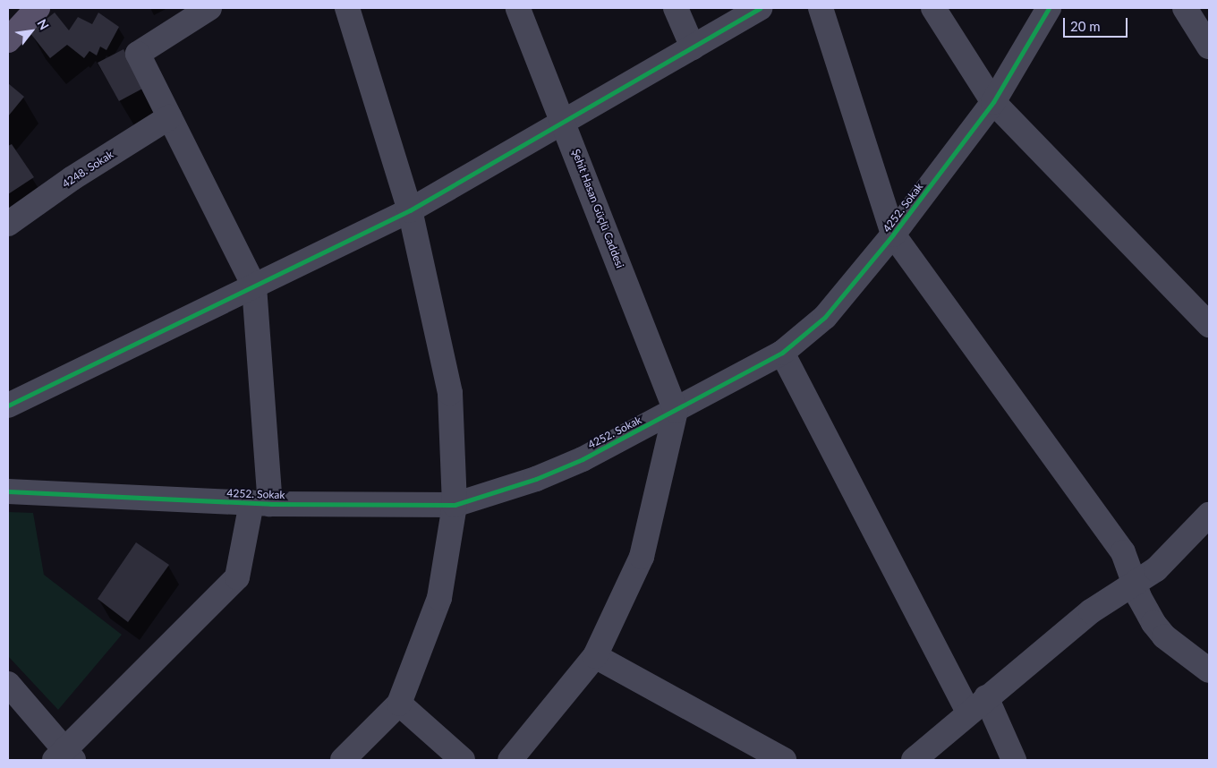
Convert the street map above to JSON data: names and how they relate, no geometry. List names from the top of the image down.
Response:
{
  "streets": {
    "street": ["4248. Sokak", "4252. Sokak", "Şehit Hasan Güçlü Caddesi"]
  },
  "crossings": [
    ["4252. Sokak", "Şehit Hasan Güçlü Caddesi"]
  ],
  "scale_bar": "20 m",
  "north": "top right"
}
